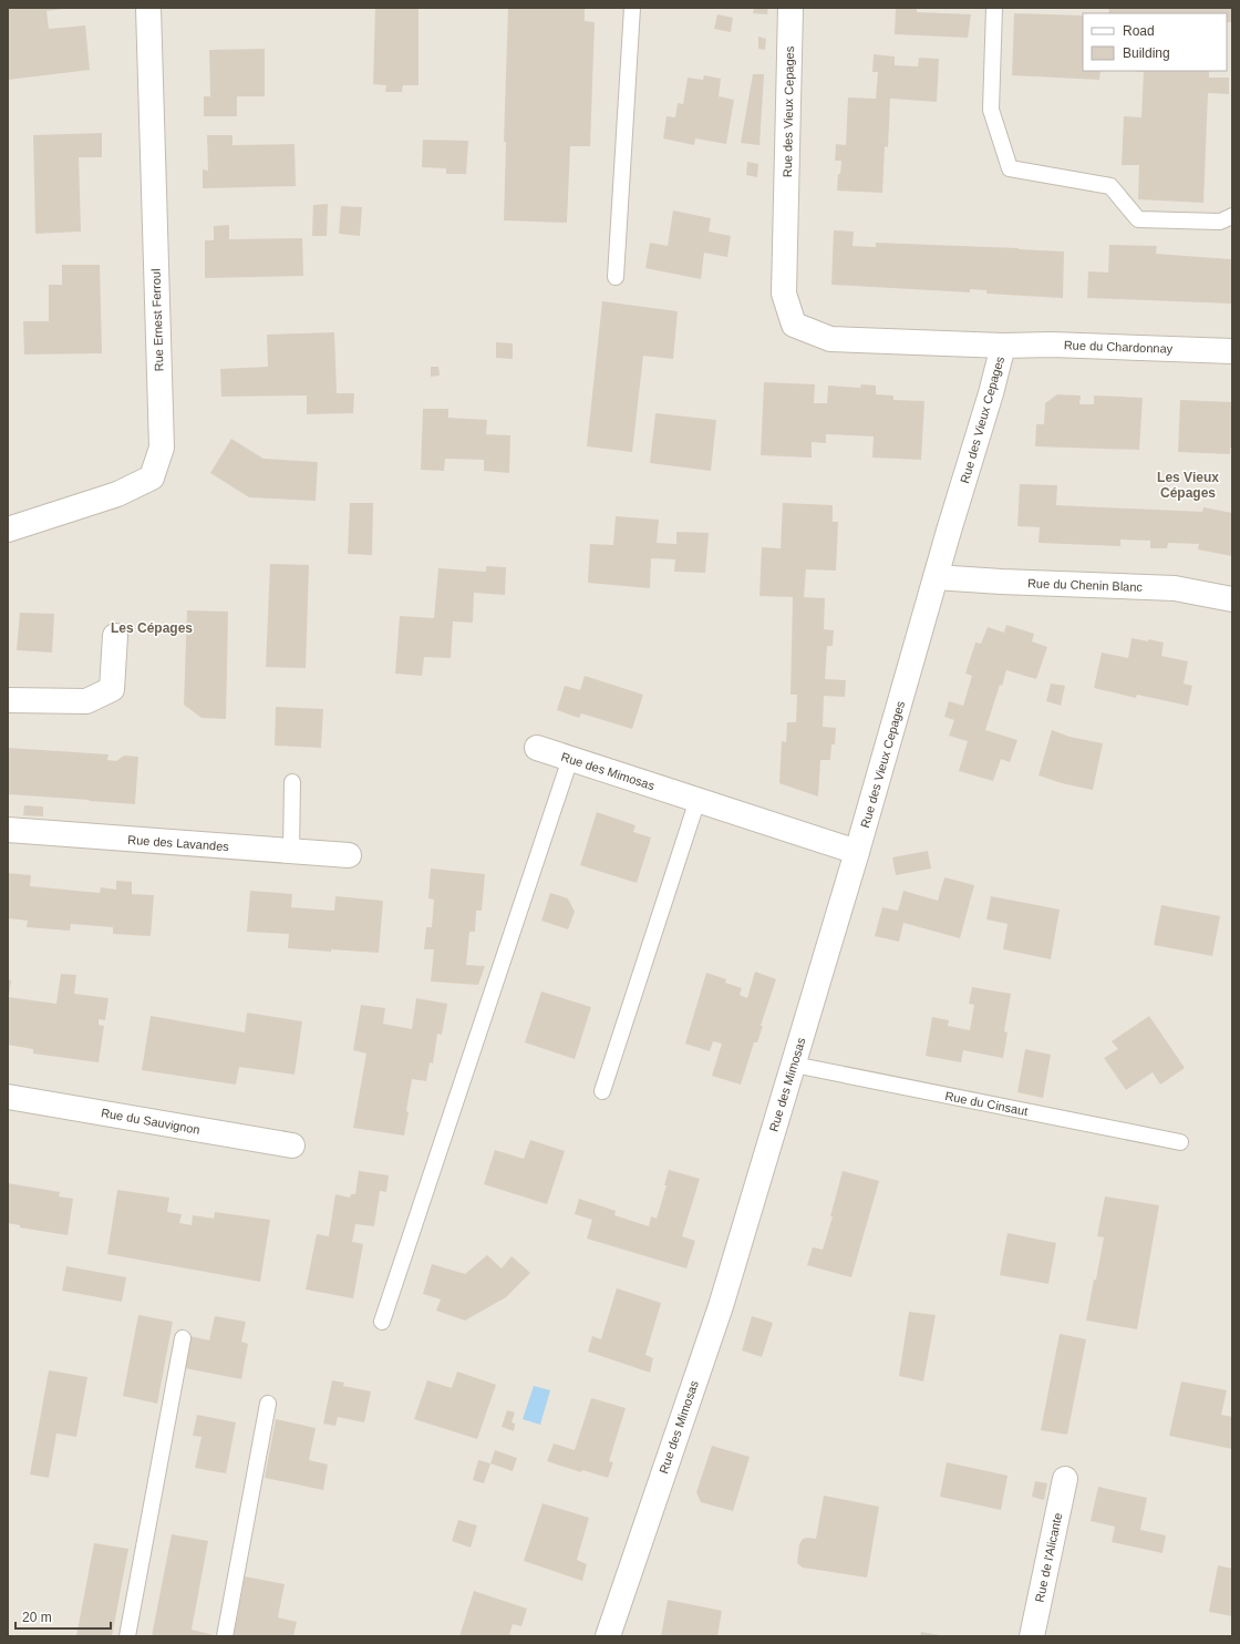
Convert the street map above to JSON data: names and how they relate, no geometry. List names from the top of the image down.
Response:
{
  "streets": {
    "street": [
      "Rue des Vieux Cepages",
      "Rue Ernest Ferroul",
      "Rue du Chardonnay",
      "Rue du Chenin Blanc",
      "Rue des Mimosas",
      "Rue des Lavandes",
      "Rue du Sauvignon",
      "Rue de l'Alicante"
    ],
    "lane": ["Rue du Cinsaut"]
  },
  "crossings": [
    ["Rue des Vieux Cepages", "Rue du Chardonnay"],
    ["Rue des Vieux Cepages", "Rue du Chenin Blanc"],
    ["Rue des Vieux Cepages", "Rue des Mimosas"],
    ["Rue des Mimosas", "Rue du Cinsaut"]
  ],
  "districts": ["Les Vieux Cépages", "Les Cépages"],
  "legend": ["Road", "Building"],
  "scale_bar": "20 m"
}
